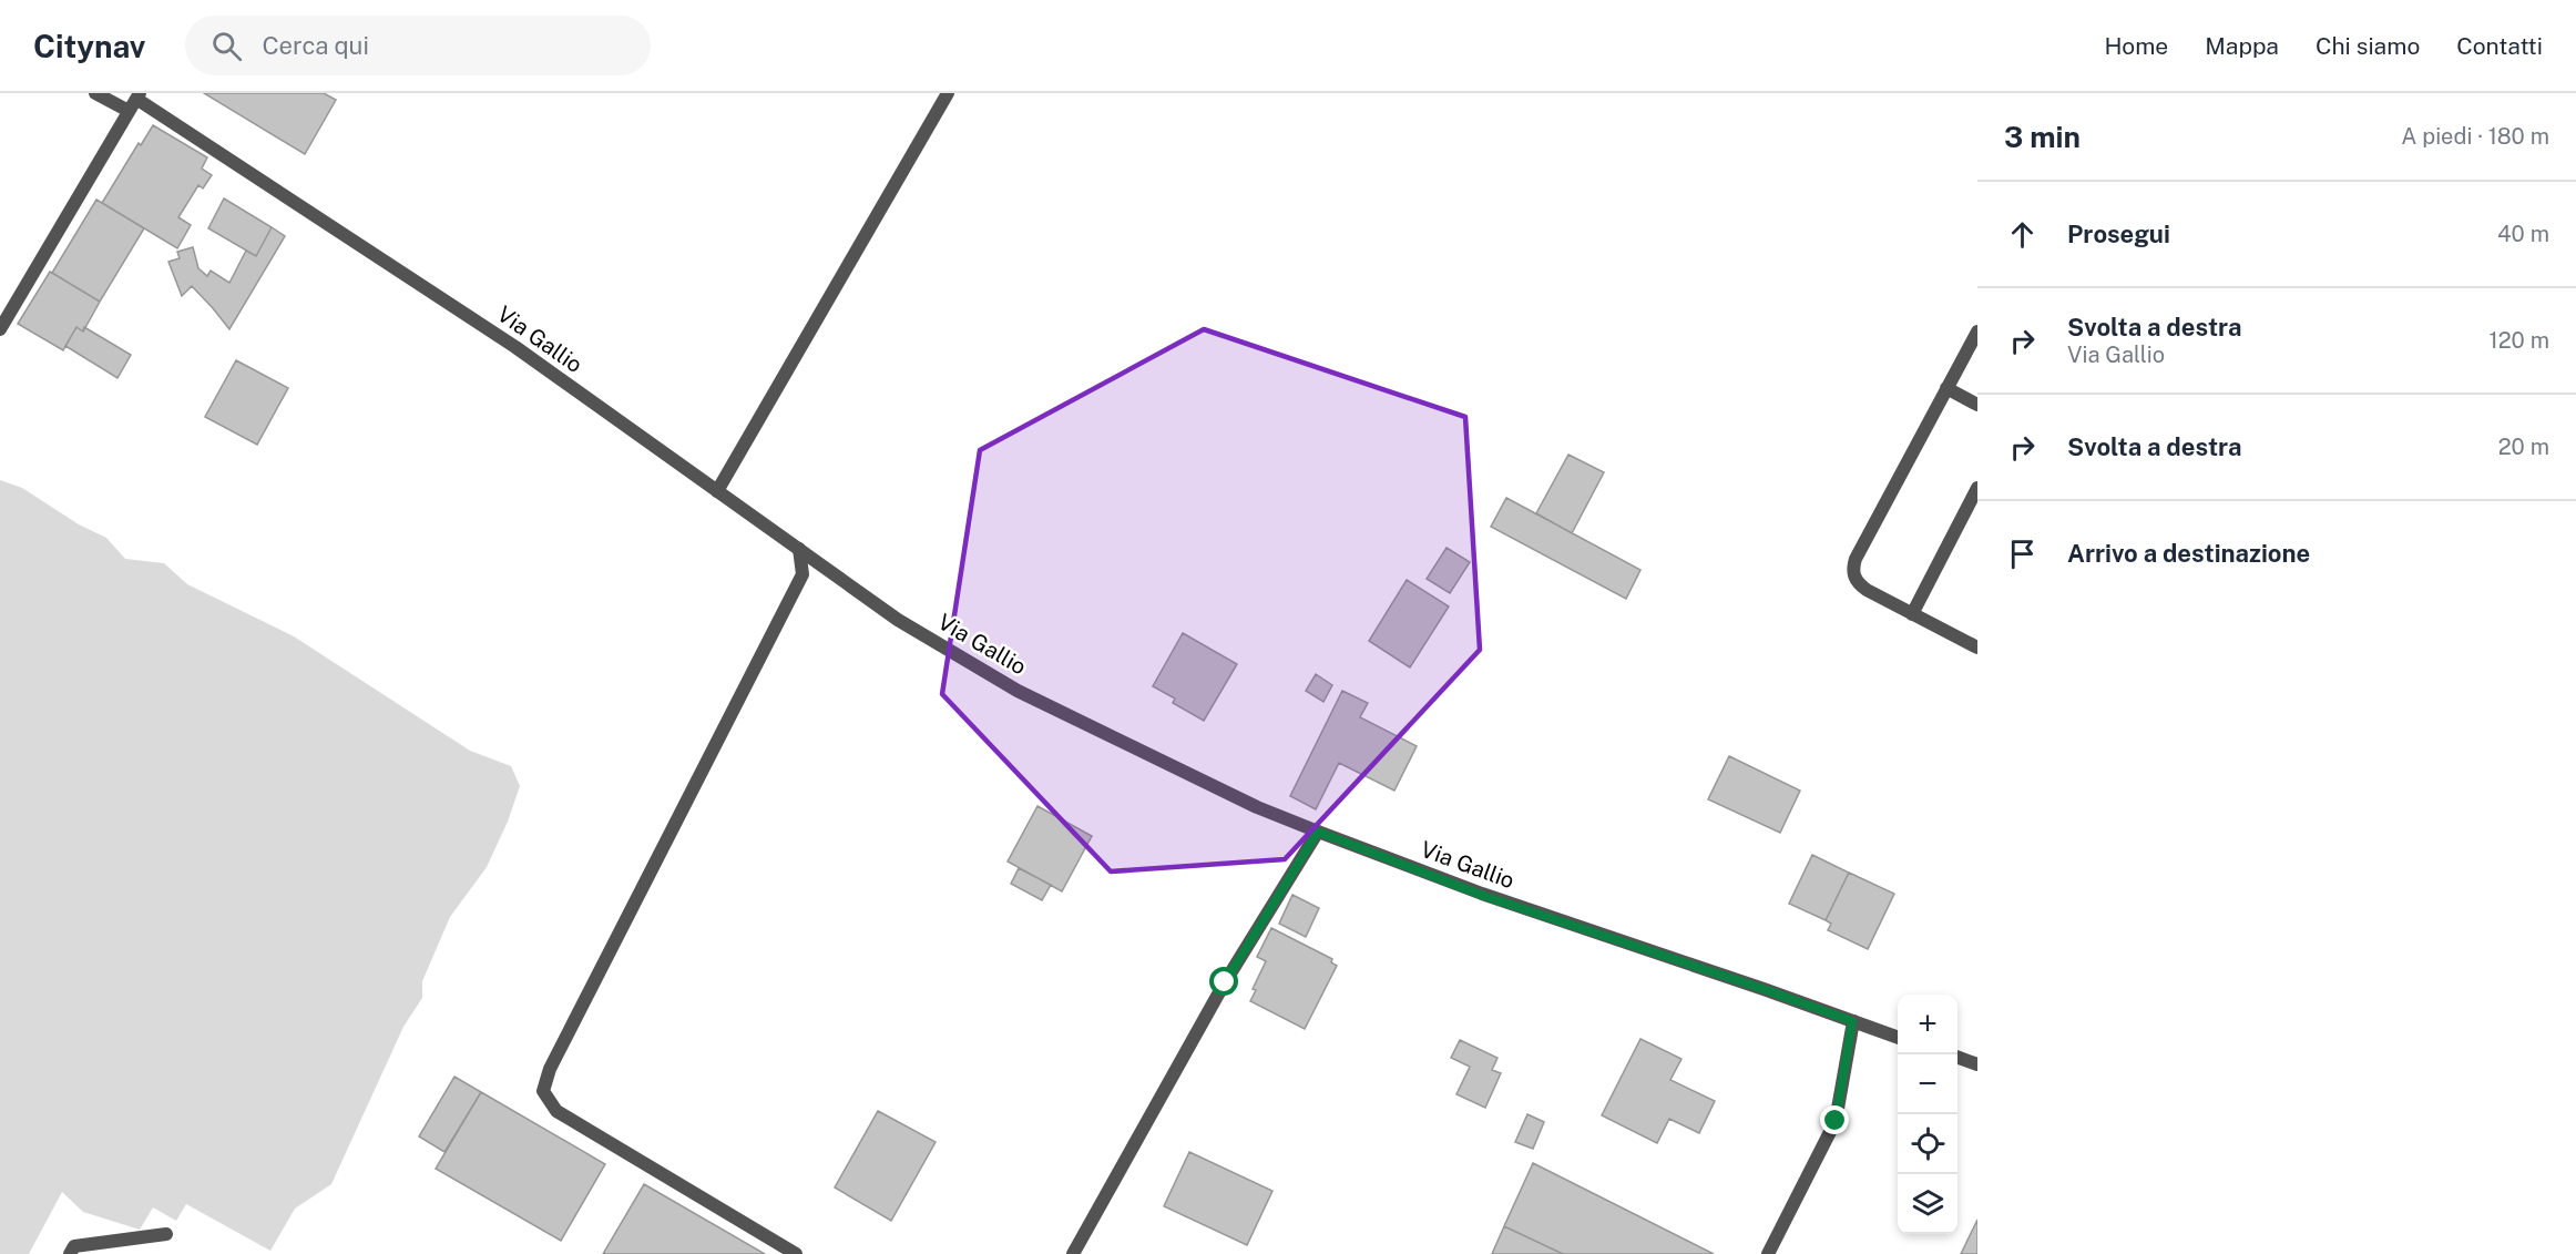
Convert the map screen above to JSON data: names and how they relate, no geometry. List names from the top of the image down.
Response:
{
  "streets": {
    "street": ["Via Gallio"]
  },
  "page": {
    "header": "Citynav",
    "search": "Cerca qui",
    "nav": [
      "Home",
      "Mappa",
      "Chi siamo",
      "Contatti"
    ],
    "heading": ["3 min", "A piedi · 180 m"],
    "list": [
      ["Prosegui", "40 m"],
      ["Svolta a destra", "Via Gallio", "120 m"],
      ["Svolta a destra", "20 m"],
      "Arrivo a destinazione"
    ],
    "map_buttons": ["+", "−"]
  }
}
